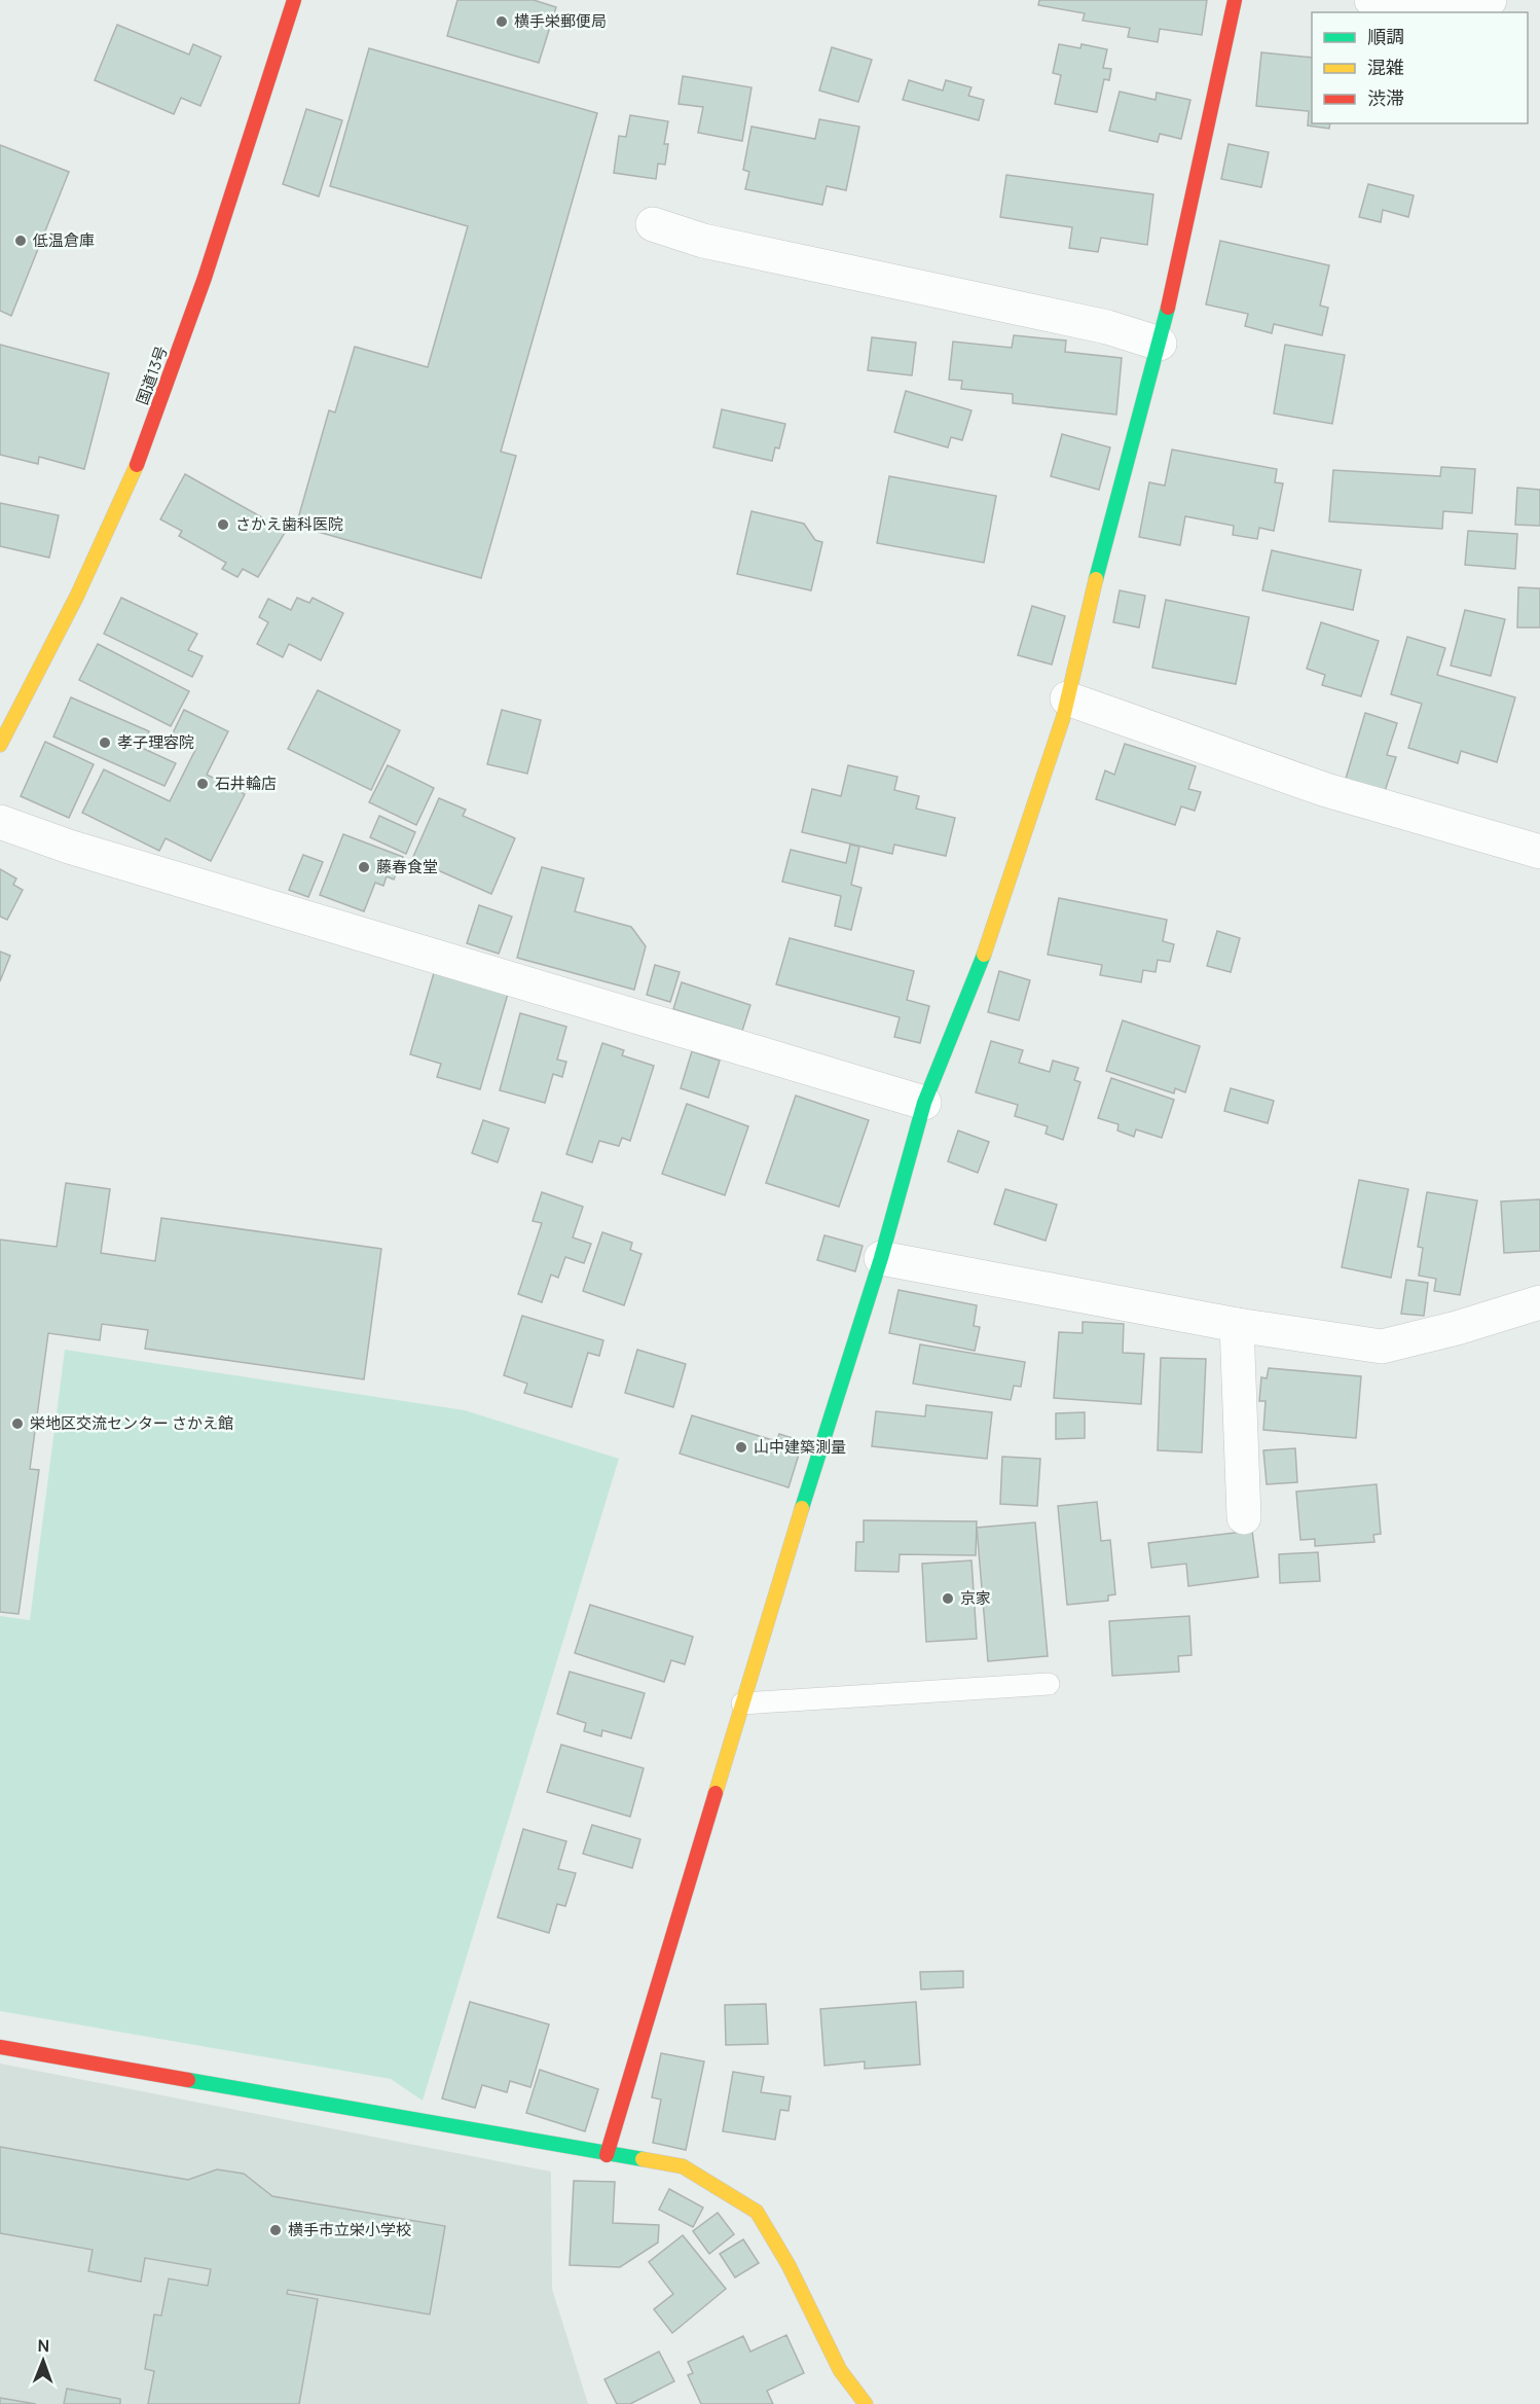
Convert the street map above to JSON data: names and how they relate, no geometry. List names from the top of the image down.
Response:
{
  "streets": {
    "main road": ["国道13号"]
  },
  "places": [
    "横手栄郵便局",
    "低温倉庫",
    "さかえ歯科医院",
    "孝子理容院",
    "石井輪店",
    "藤春食堂",
    "栄地区交流センター さかえ館",
    "山中建築測量",
    "京家",
    "横手市立栄小学校"
  ],
  "legend": ["順調", "混雑", "渋滞"],
  "north": "top"
}
